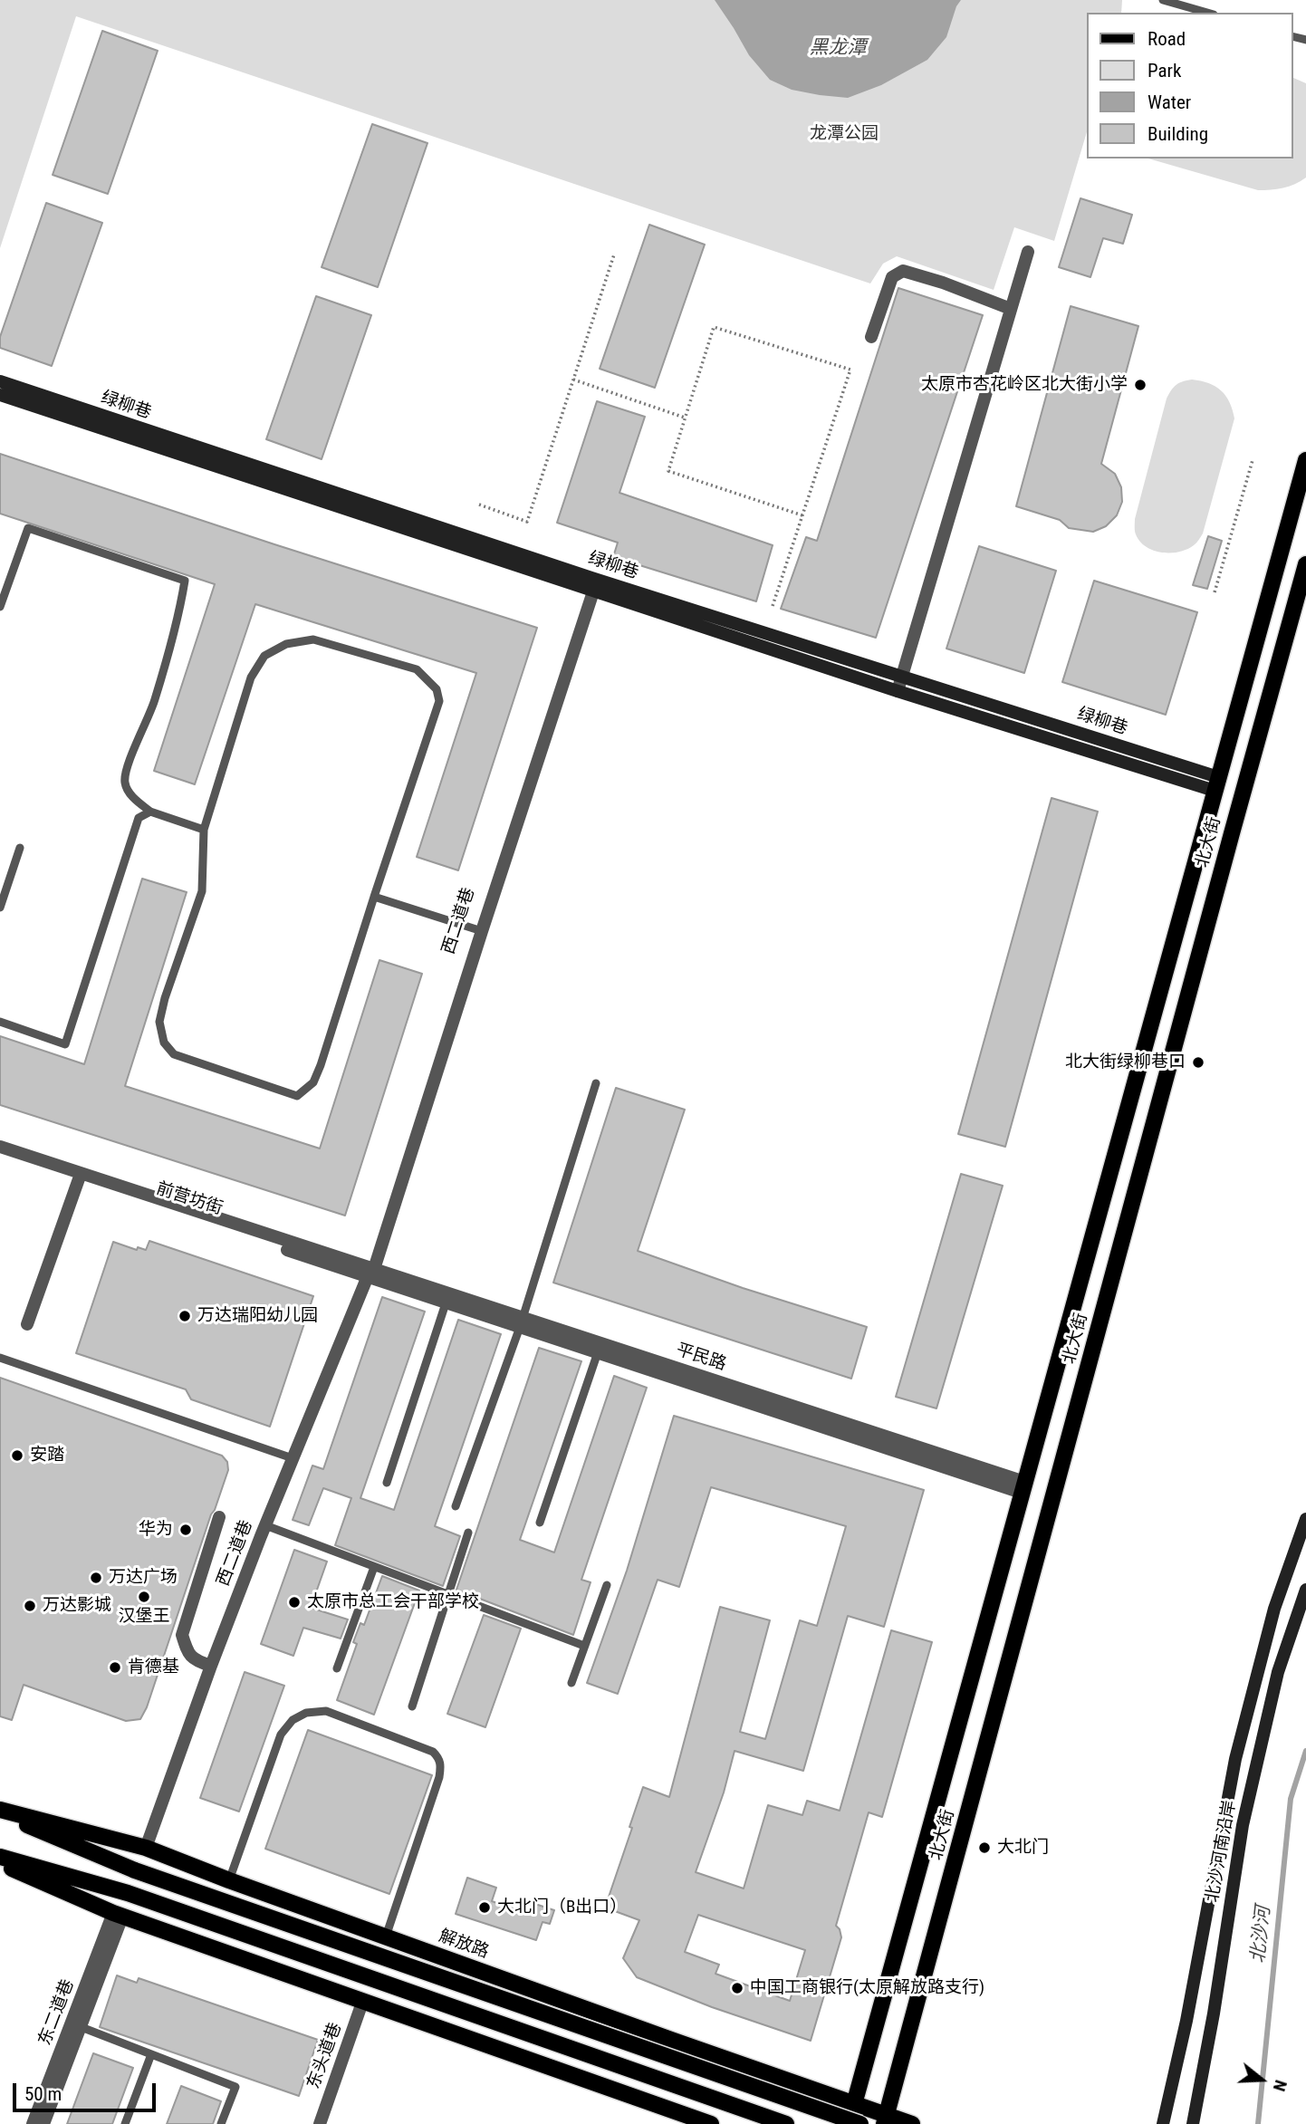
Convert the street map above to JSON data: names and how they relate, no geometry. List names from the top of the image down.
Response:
{
  "streets": {
    "main road": ["北大街", "解放路"],
    "street": [
      "绿柳巷",
      "西二道巷",
      "前营坊街",
      "平民路",
      "北沙河南沿岸",
      "东二道巷",
      "东头道巷"
    ]
  },
  "crossings": [
    ["绿柳巷", "西二道巷"],
    ["北大街", "解放路"],
    ["西二道巷", "前营坊街"],
    ["西二道巷", "平民路"],
    ["西二道巷", "解放路"],
    ["前营坊街", "平民路"]
  ],
  "water": ["黑龙潭", "北沙河"],
  "parks": ["龙潭公园"],
  "places": [
    "太原市杏花岭区北大街小学",
    "北大街绿柳巷口",
    "万达瑞阳幼儿园",
    "安踏",
    "华为",
    "万达广场",
    "汉堡王",
    "太原市总工会干部学校",
    "万达影城",
    "肯德基",
    "大北门",
    "大北门（B出口）",
    "中国工商银行(太原解放路支行)"
  ],
  "legend": [
    "Road",
    "Park",
    "Water",
    "Building"
  ],
  "scale_bar": "50 m",
  "north": "right"
}
